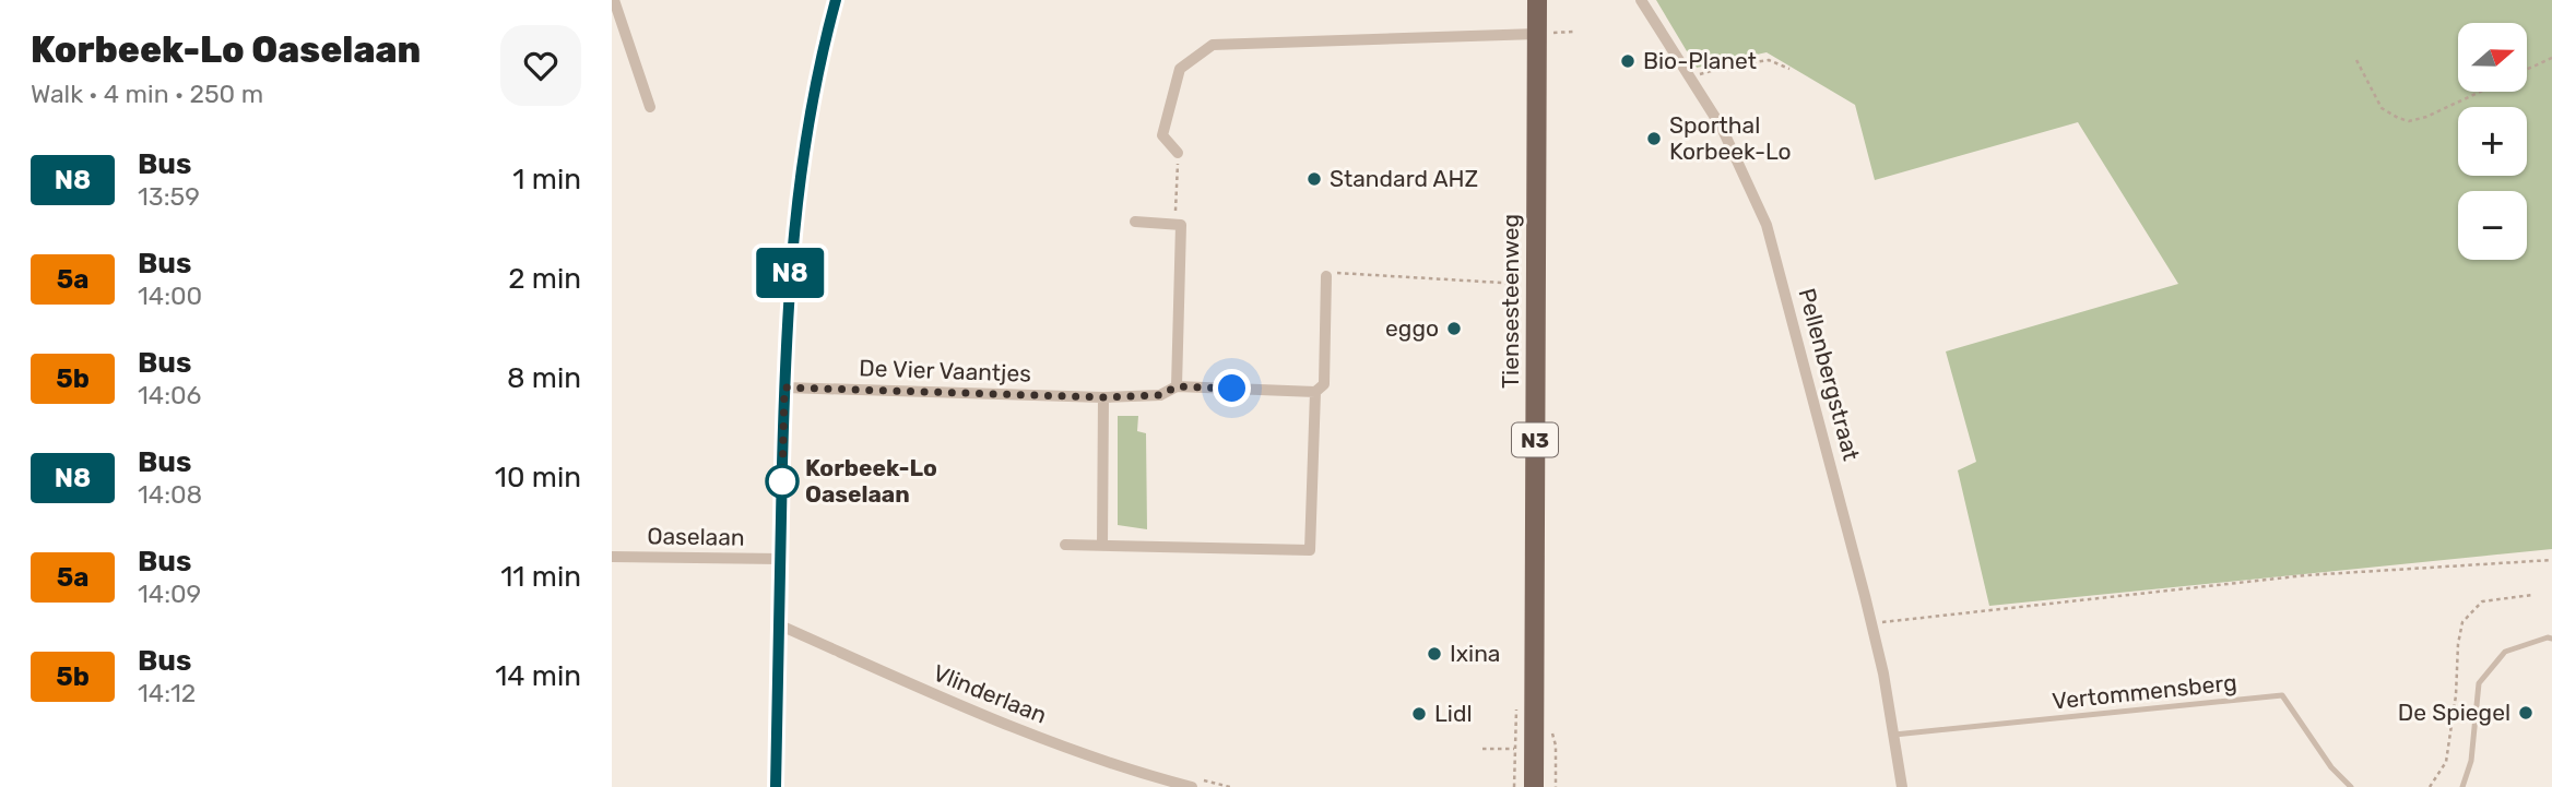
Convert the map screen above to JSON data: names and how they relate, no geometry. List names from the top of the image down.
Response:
{
  "streets": {
    "main road": ["Tiensesteenweg", "N3"],
    "street": [
      "De Vier Vaantjes",
      "Pellenbergstraat",
      "Oaselaan",
      "Vlinderlaan"
    ],
    "lane": ["Vertommensberg"]
  },
  "crossings": [
    ["Pellenbergstraat", "Vertommensberg"]
  ],
  "places": [
    "Bio-Planet",
    "Sporthal Korbeek-Lo",
    "Standard AHZ",
    "eggo",
    "Korbeek-Lo Oaselaan",
    "Ixina",
    "De Spiegel",
    "Lidl"
  ],
  "lines": ["bus line N8"],
  "north": "right",
  "page": {
    "heading": ["Korbeek-Lo Oaselaan", "Walk · 4 min · 250 m"],
    "on_map": "N8",
    "map_buttons": ["+", "−"],
    "list": [
      {
        "mark": "N8",
        "name": "Bus",
        "note": "13:59",
        "value": "1 min"
      },
      {
        "mark": "5a",
        "name": "Bus",
        "note": "14:00",
        "value": "2 min"
      },
      {
        "mark": "5b",
        "name": "Bus",
        "note": "14:06",
        "value": "8 min"
      },
      {
        "mark": "N8",
        "name": "Bus",
        "note": "14:08",
        "value": "10 min"
      },
      {
        "mark": "5a",
        "name": "Bus",
        "note": "14:09",
        "value": "11 min"
      },
      {
        "mark": "5b",
        "name": "Bus",
        "note": "14:12",
        "value": "14 min"
      }
    ]
  }
}
